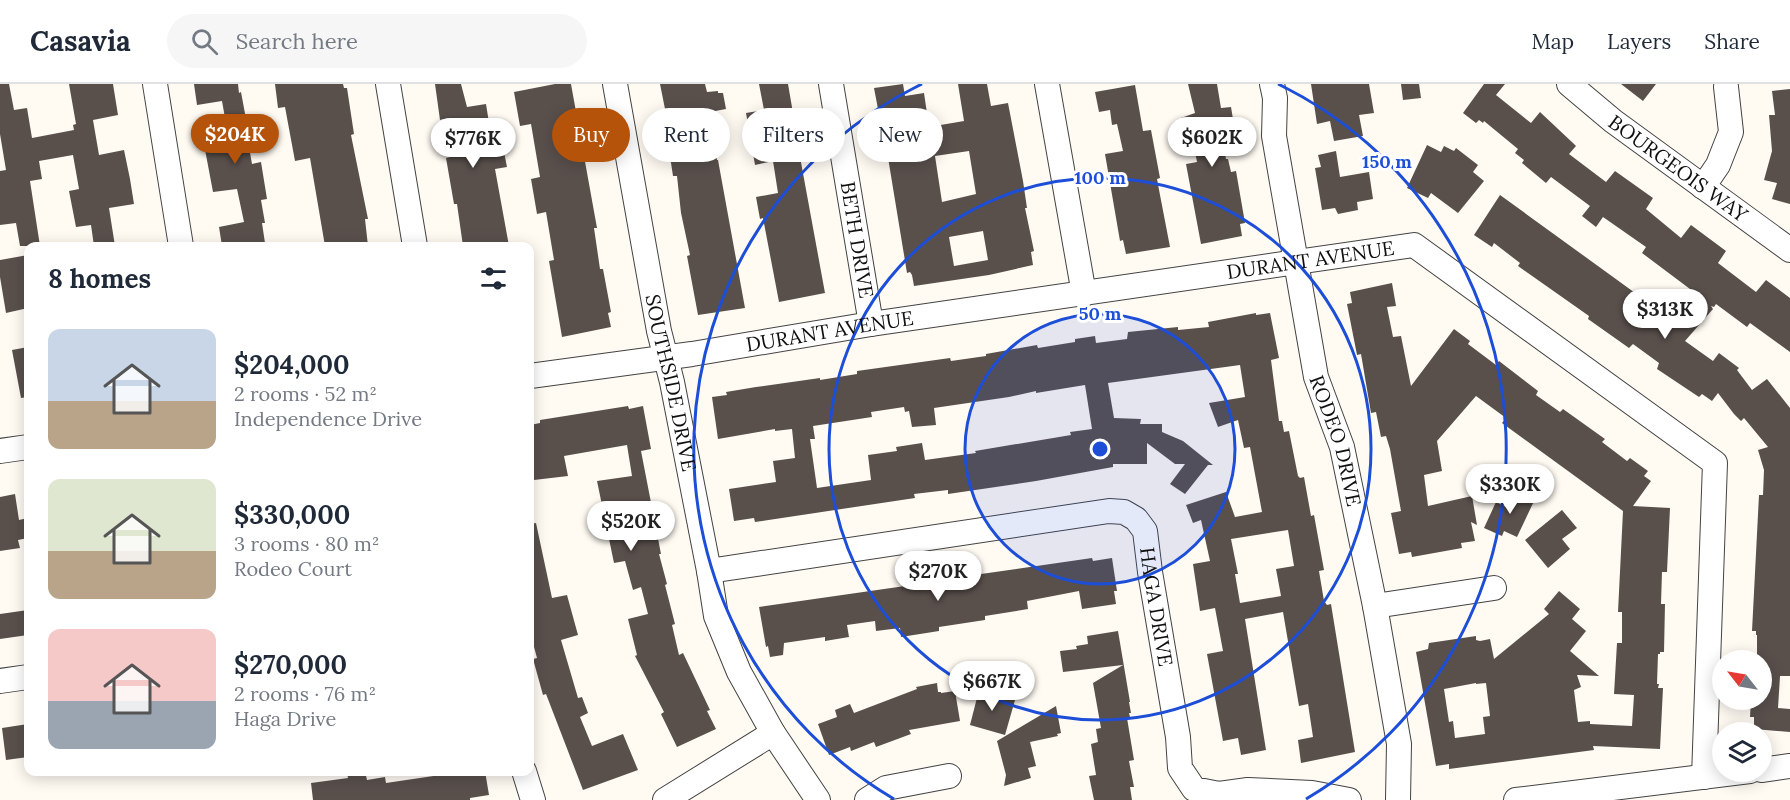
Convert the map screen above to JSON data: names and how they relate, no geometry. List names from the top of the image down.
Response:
{
  "streets": {
    "street": [
      "BOURGEOIS WAY",
      "BETH DRIVE",
      "DURANT AVENUE",
      "SOUTHSIDE DRIVE",
      "RODEO DRIVE",
      "HAGA DRIVE"
    ]
  },
  "crossings": [
    ["BETH DRIVE", "DURANT AVENUE"],
    ["DURANT AVENUE", "SOUTHSIDE DRIVE"],
    ["DURANT AVENUE", "RODEO DRIVE"],
    ["SOUTHSIDE DRIVE", "HAGA DRIVE"]
  ],
  "north": "top left",
  "page": {
    "header": "Casavia",
    "search": "Search here",
    "nav": ["Map", "Layers", "Share"],
    "chip": [
      "Buy",
      "Rent",
      "Filters",
      "New"
    ],
    "price": [
      "$204K",
      "$602K",
      "$776K",
      "$313K",
      "$330K",
      "$520K",
      "$270K",
      "$667K"
    ],
    "heading": "8 homes",
    "list": [
      {
        "name": "$204,000",
        "note": "2 rooms · 52 m² · Independence Drive"
      },
      {
        "name": "$330,000",
        "note": "3 rooms · 80 m² · Rodeo Court"
      },
      {
        "name": "$270,000",
        "note": "2 rooms · 76 m² · Haga Drive"
      }
    ]
  },
  "rings": ["150 m", "100 m", "50 m"]
}
